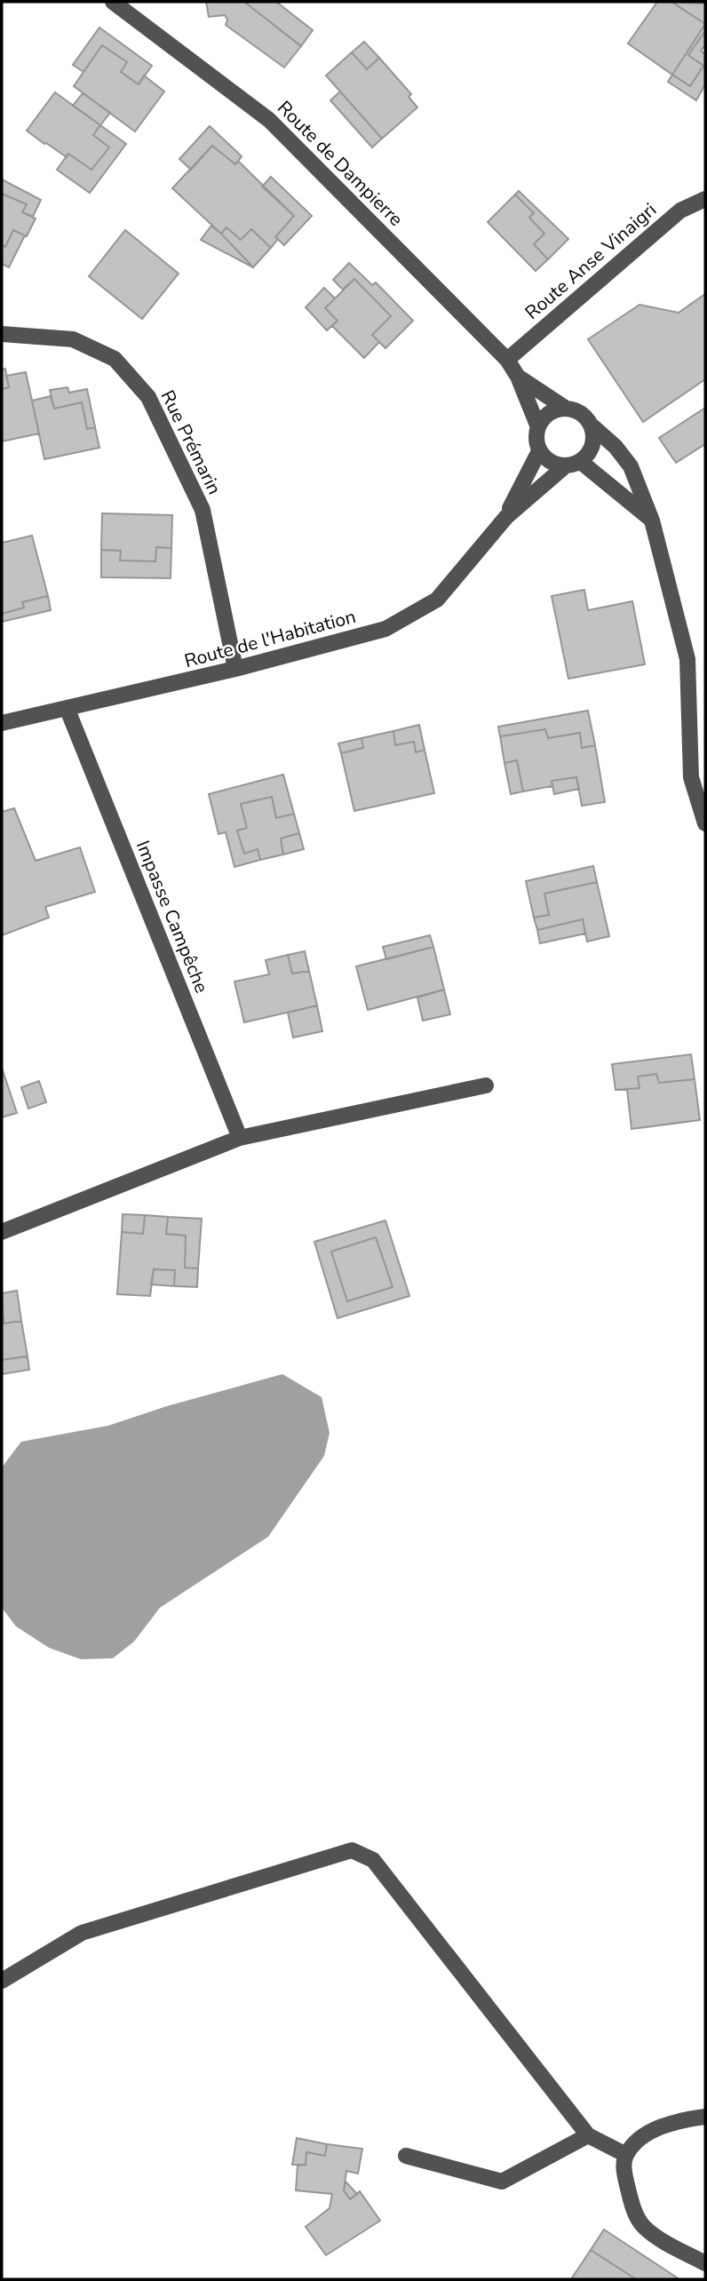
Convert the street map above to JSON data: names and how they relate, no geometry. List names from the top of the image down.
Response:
{
  "streets": {
    "street": [
      "Route de Dampierre",
      "Route Anse Vinaigri",
      "Rue Prémarin",
      "Route de l'Habitation",
      "Impasse Campêche"
    ]
  },
  "crossings": [
    ["Route de Dampierre", "Route Anse Vinaigri"],
    ["Route de Dampierre", "Route de l'Habitation"],
    ["Rue Prémarin", "Route de l'Habitation"],
    ["Route de l'Habitation", "Impasse Campêche"]
  ]
}
